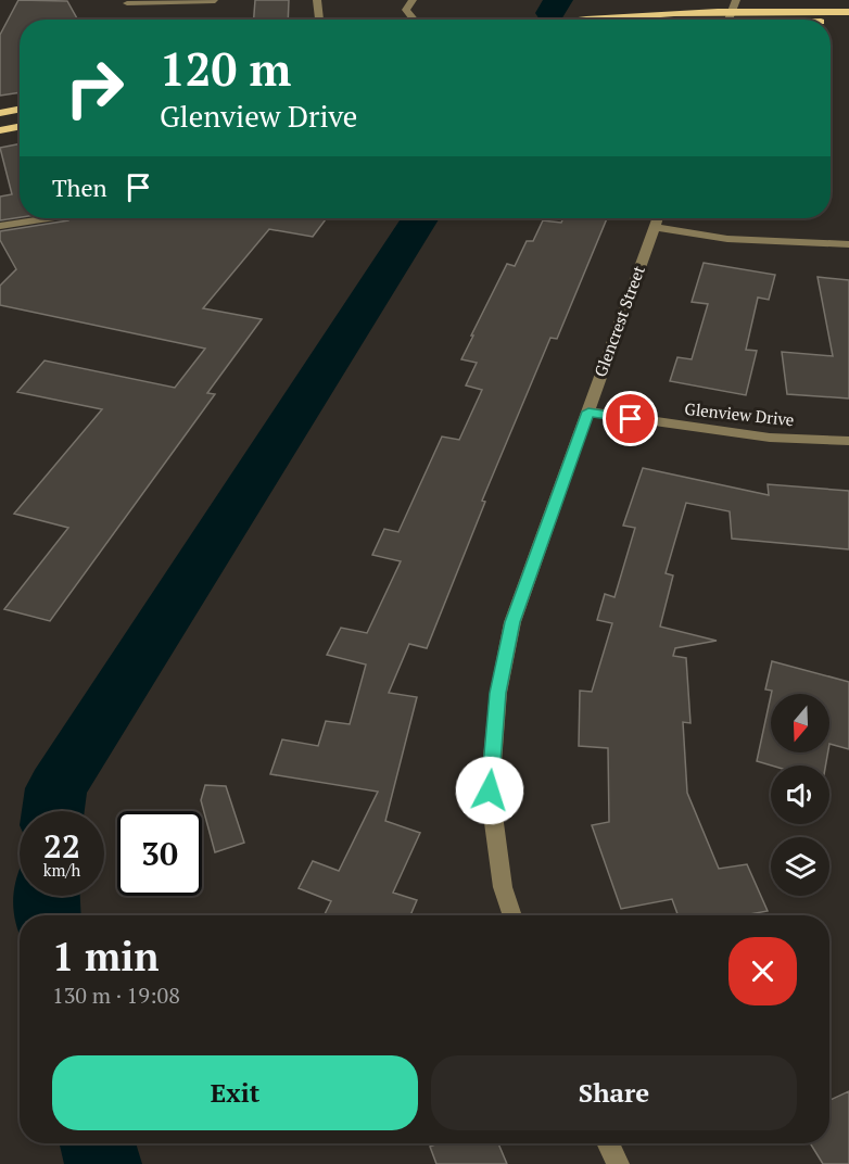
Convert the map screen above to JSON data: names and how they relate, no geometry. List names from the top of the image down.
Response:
{
  "streets": {
    "street": ["Glencrest Street", "Glenview Drive"]
  },
  "crossings": [
    ["Glencrest Street", "Glenview Drive"]
  ],
  "north": "bottom",
  "page": {
    "turn": ["120 m", "Glenview Drive"],
    "then": "Then",
    "speed": "22 km/h",
    "limit": "30",
    "heading": ["1 min", "130 m · 19:08"],
    "buttons": ["Exit", "Share"]
  }
}
